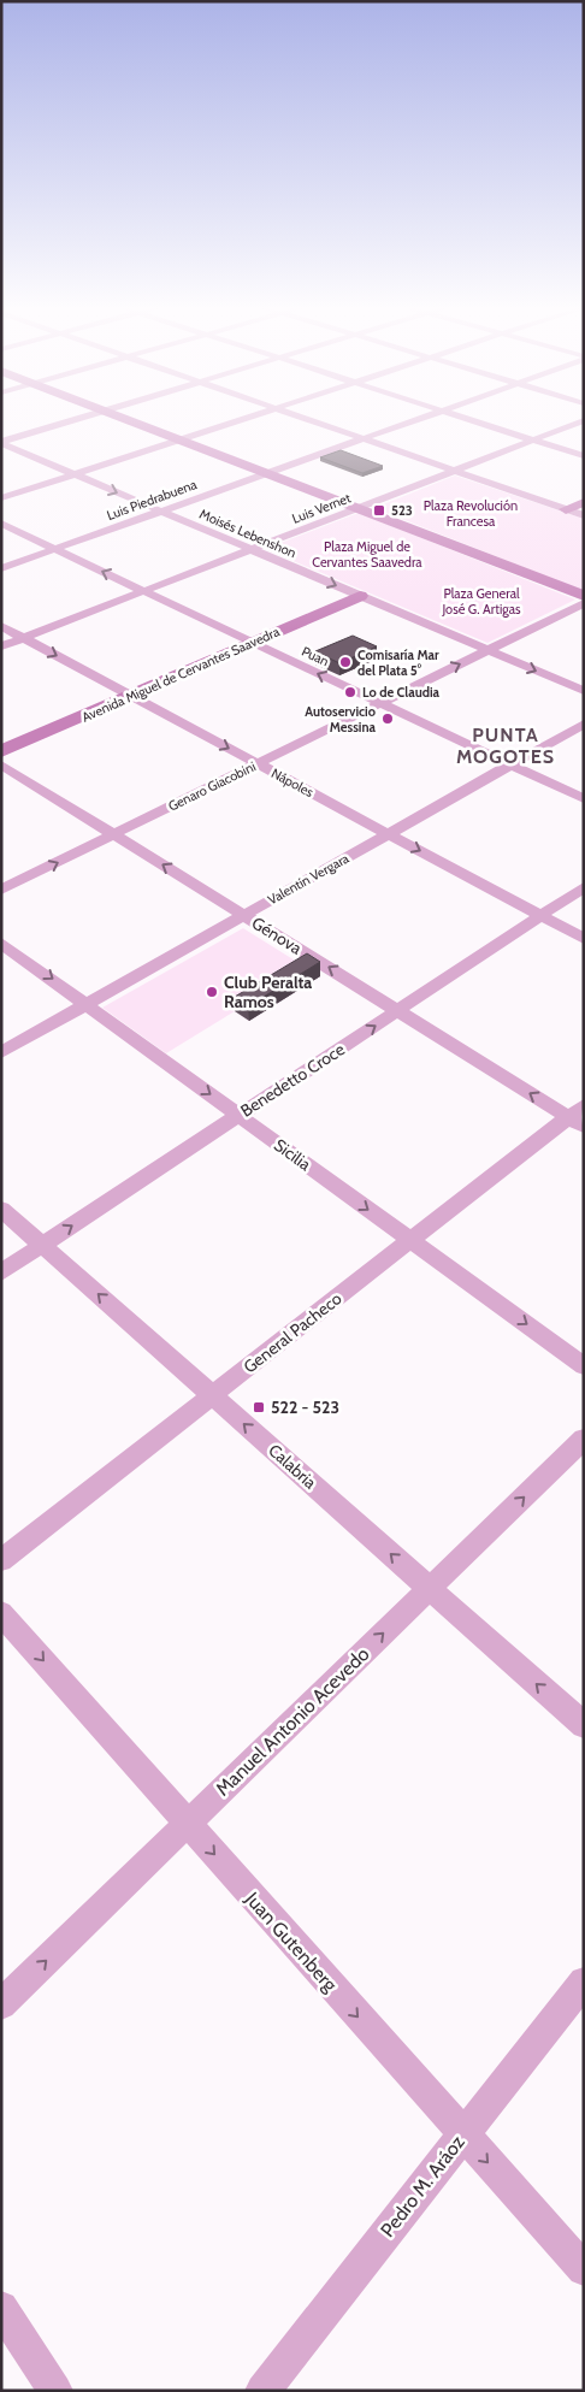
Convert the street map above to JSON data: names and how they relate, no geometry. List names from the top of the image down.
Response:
{
  "streets": {
    "main road": ["Avenida Miguel de Cervantes Saavedra"],
    "street": [
      "Luis Piedrabuena",
      "Luis Vernet",
      "Moisés Lebenshon",
      "Puan",
      "Nápoles",
      "Genaro Giacobini",
      "Valentín Vergara",
      "Génova",
      "Benedetto Croce",
      "Sicilia",
      "General Pacheco",
      "Calabria",
      "Manuel Antonio Acevedo",
      "Juan Gutenberg",
      "Pedro M. Aráoz"
    ]
  },
  "crossings": [
    ["Luis Piedrabuena", "Moisés Lebenshon"],
    ["Luis Piedrabuena", "Puan"],
    ["Luis Vernet", "Moisés Lebenshon"],
    ["Luis Vernet", "Puan"],
    ["Luis Vernet", "Nápoles"],
    ["Moisés Lebenshon", "Avenida Miguel de Cervantes Saavedra"],
    ["Moisés Lebenshon", "Genaro Giacobini"],
    ["Puan", "Avenida Miguel de Cervantes Saavedra"],
    ["Puan", "Genaro Giacobini"],
    ["Puan", "Valentín Vergara"],
    ["Avenida Miguel de Cervantes Saavedra", "Nápoles"],
    ["Nápoles", "Genaro Giacobini"],
    ["Nápoles", "Valentín Vergara"],
    ["Nápoles", "Benedetto Croce"],
    ["Genaro Giacobini", "Génova"],
    ["Valentín Vergara", "Génova"],
    ["Valentín Vergara", "Sicilia"],
    ["Génova", "Benedetto Croce"],
    ["Génova", "General Pacheco"],
    ["Benedetto Croce", "Sicilia"],
    ["Benedetto Croce", "Calabria"],
    ["Sicilia", "General Pacheco"],
    ["General Pacheco", "Calabria"],
    ["Calabria", "Manuel Antonio Acevedo"],
    ["Manuel Antonio Acevedo", "Juan Gutenberg"],
    ["Juan Gutenberg", "Pedro M. Aráoz"]
  ],
  "one_way": [
    "Puan",
    "Nápoles",
    "Genaro Giacobini",
    "Génova",
    "Benedetto Croce",
    "Sicilia",
    "Calabria",
    "Manuel Antonio Acevedo",
    "Juan Gutenberg"
  ],
  "districts": ["PUNTA MOGOTES"],
  "parks": ["Plaza Revolución Francesa", "Plaza Miguel de Cervantes Saavedra", "Plaza General José G. Artigas"],
  "places": {
    "transit": ["523", "522 - 523"],
    "other": [
      "Comisaría Mar del Plata 5°",
      "Lo de Claudia",
      "Autoservicio Messina",
      "Club Peralta Ramos"
    ]
  }
}
